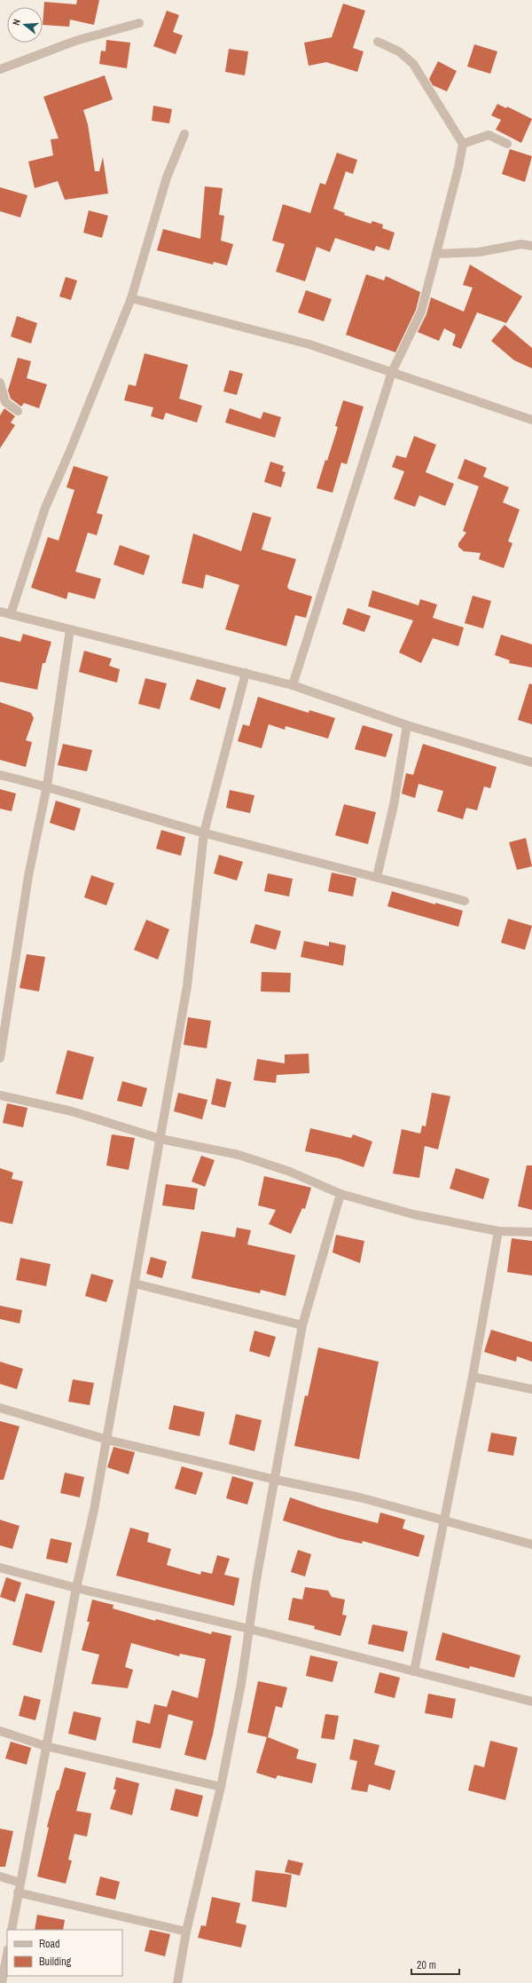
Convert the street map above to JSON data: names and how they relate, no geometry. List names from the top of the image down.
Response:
{
  "legend": ["Road", "Building"],
  "scale_bar": "20 m",
  "north": "left"
}
